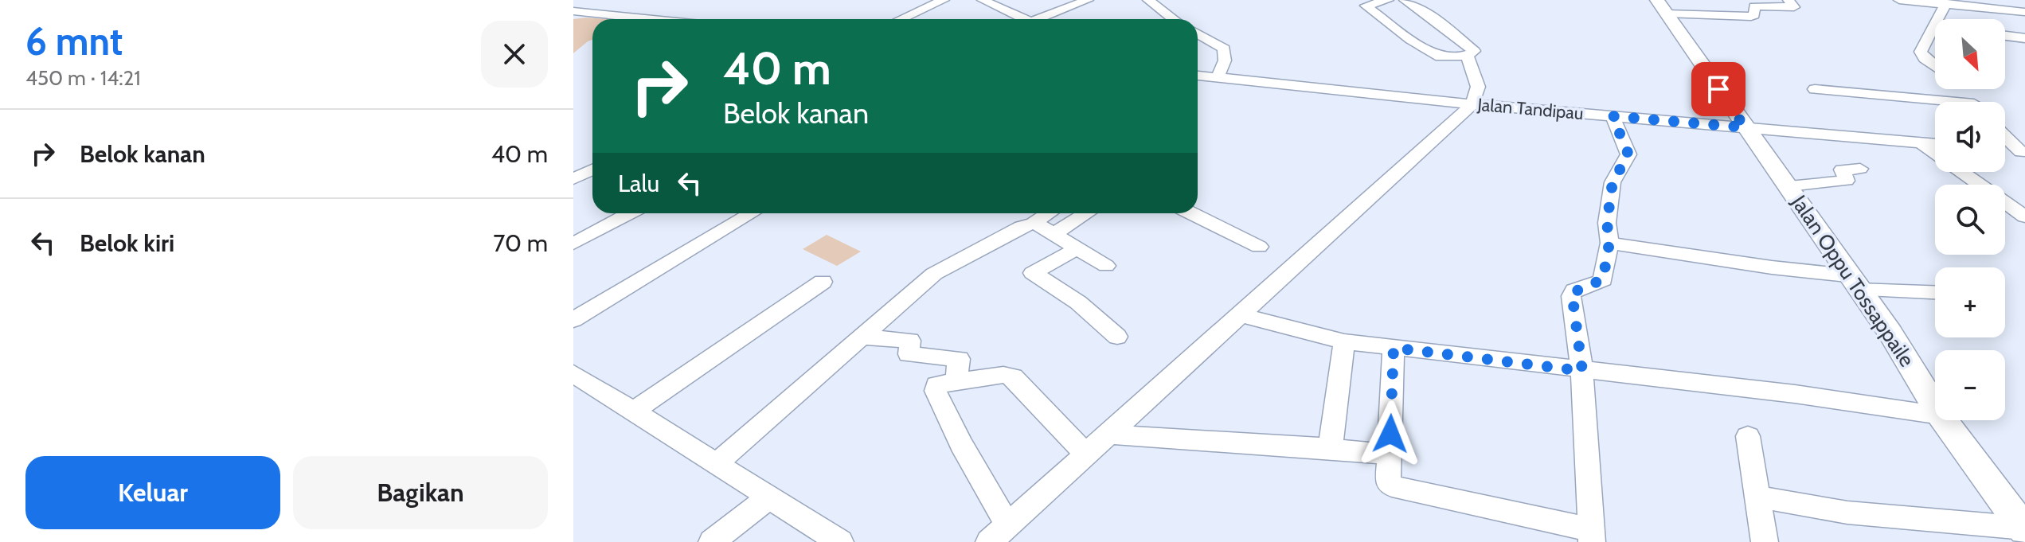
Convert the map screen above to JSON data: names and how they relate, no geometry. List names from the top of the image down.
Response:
{
  "streets": {
    "main road": ["Jalan Oppu Tossappaile"],
    "street": ["Jalan Tandipau"]
  },
  "crossings": [
    ["Jalan Tandipau", "Jalan Oppu Tossappaile"]
  ],
  "north": "bottom right",
  "page": {
    "heading": ["6 mnt", "450 m · 14:21"],
    "map_buttons": ["+", "−"],
    "turn": ["40 m", "Belok kanan"],
    "list": [
      {
        "name": "Belok kanan",
        "value": "40 m"
      },
      {
        "name": "Belok kiri",
        "value": "70 m"
      }
    ],
    "then": "Lalu",
    "buttons": ["Keluar", "Bagikan"]
  }
}
